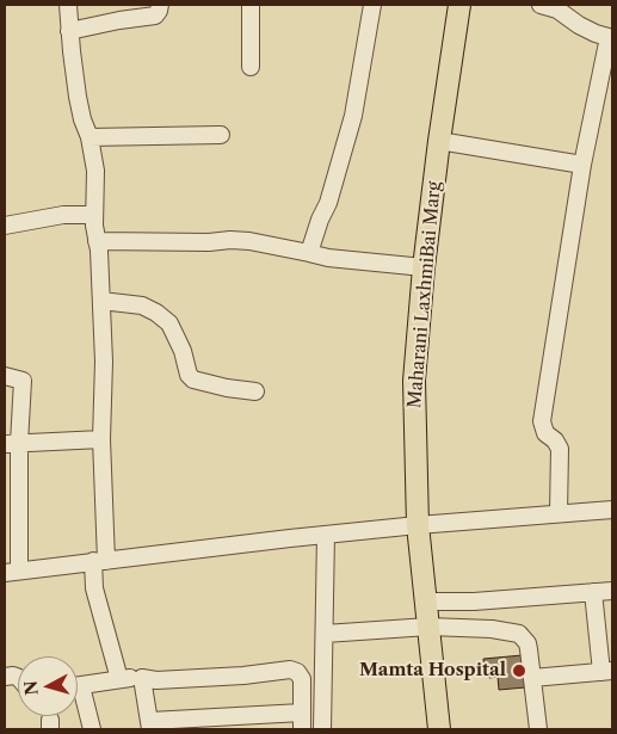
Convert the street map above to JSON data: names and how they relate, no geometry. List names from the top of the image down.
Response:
{
  "streets": {
    "main road": ["Maharani LaxhmiBai Marg"]
  },
  "places": ["Mamta Hospital"],
  "north": "left"
}
